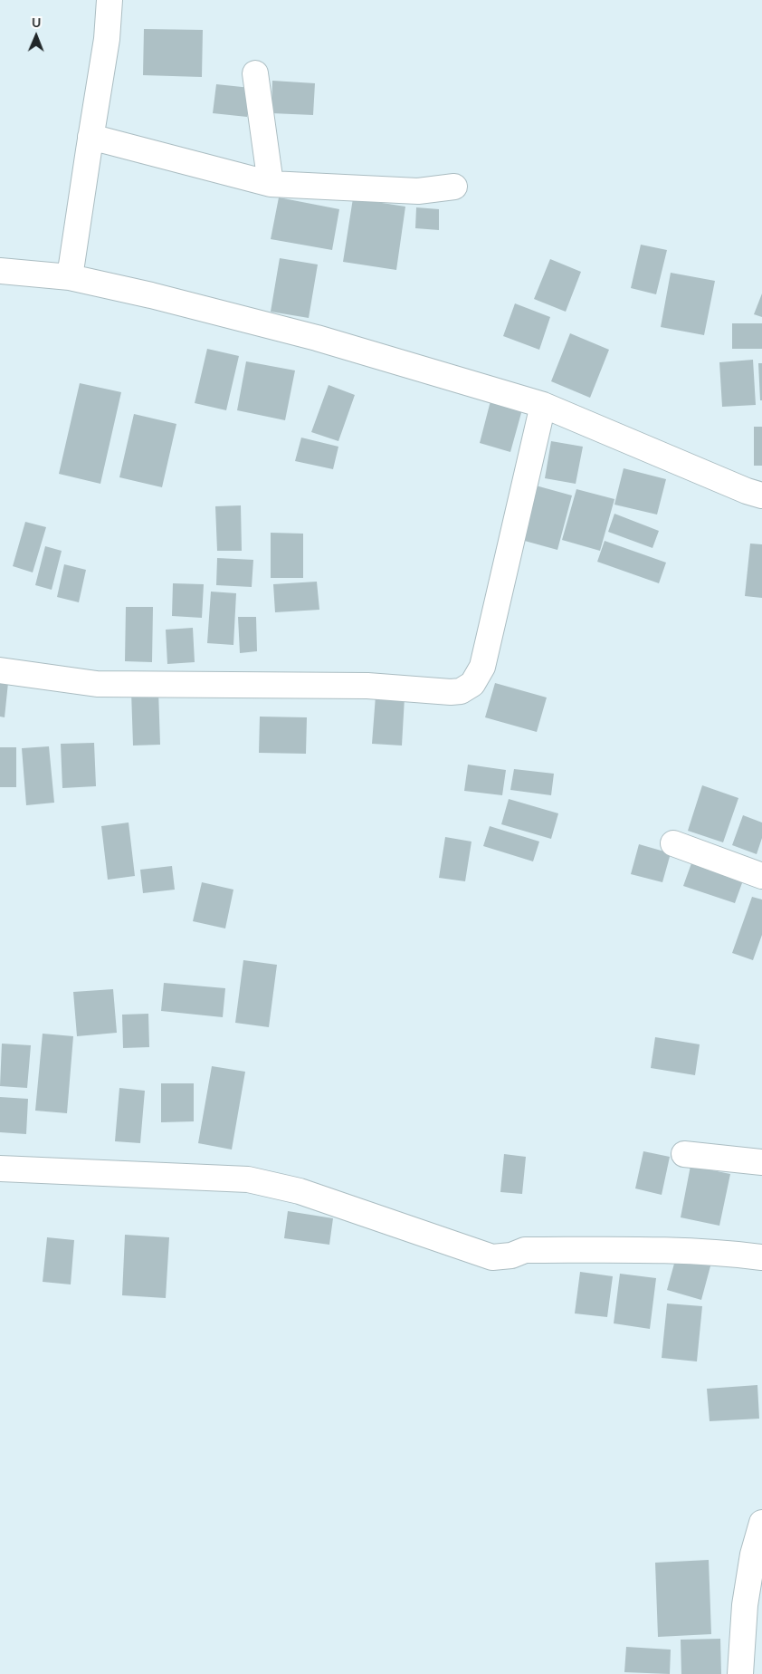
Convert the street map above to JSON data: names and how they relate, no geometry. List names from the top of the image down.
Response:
{
  "north": "top"
}
